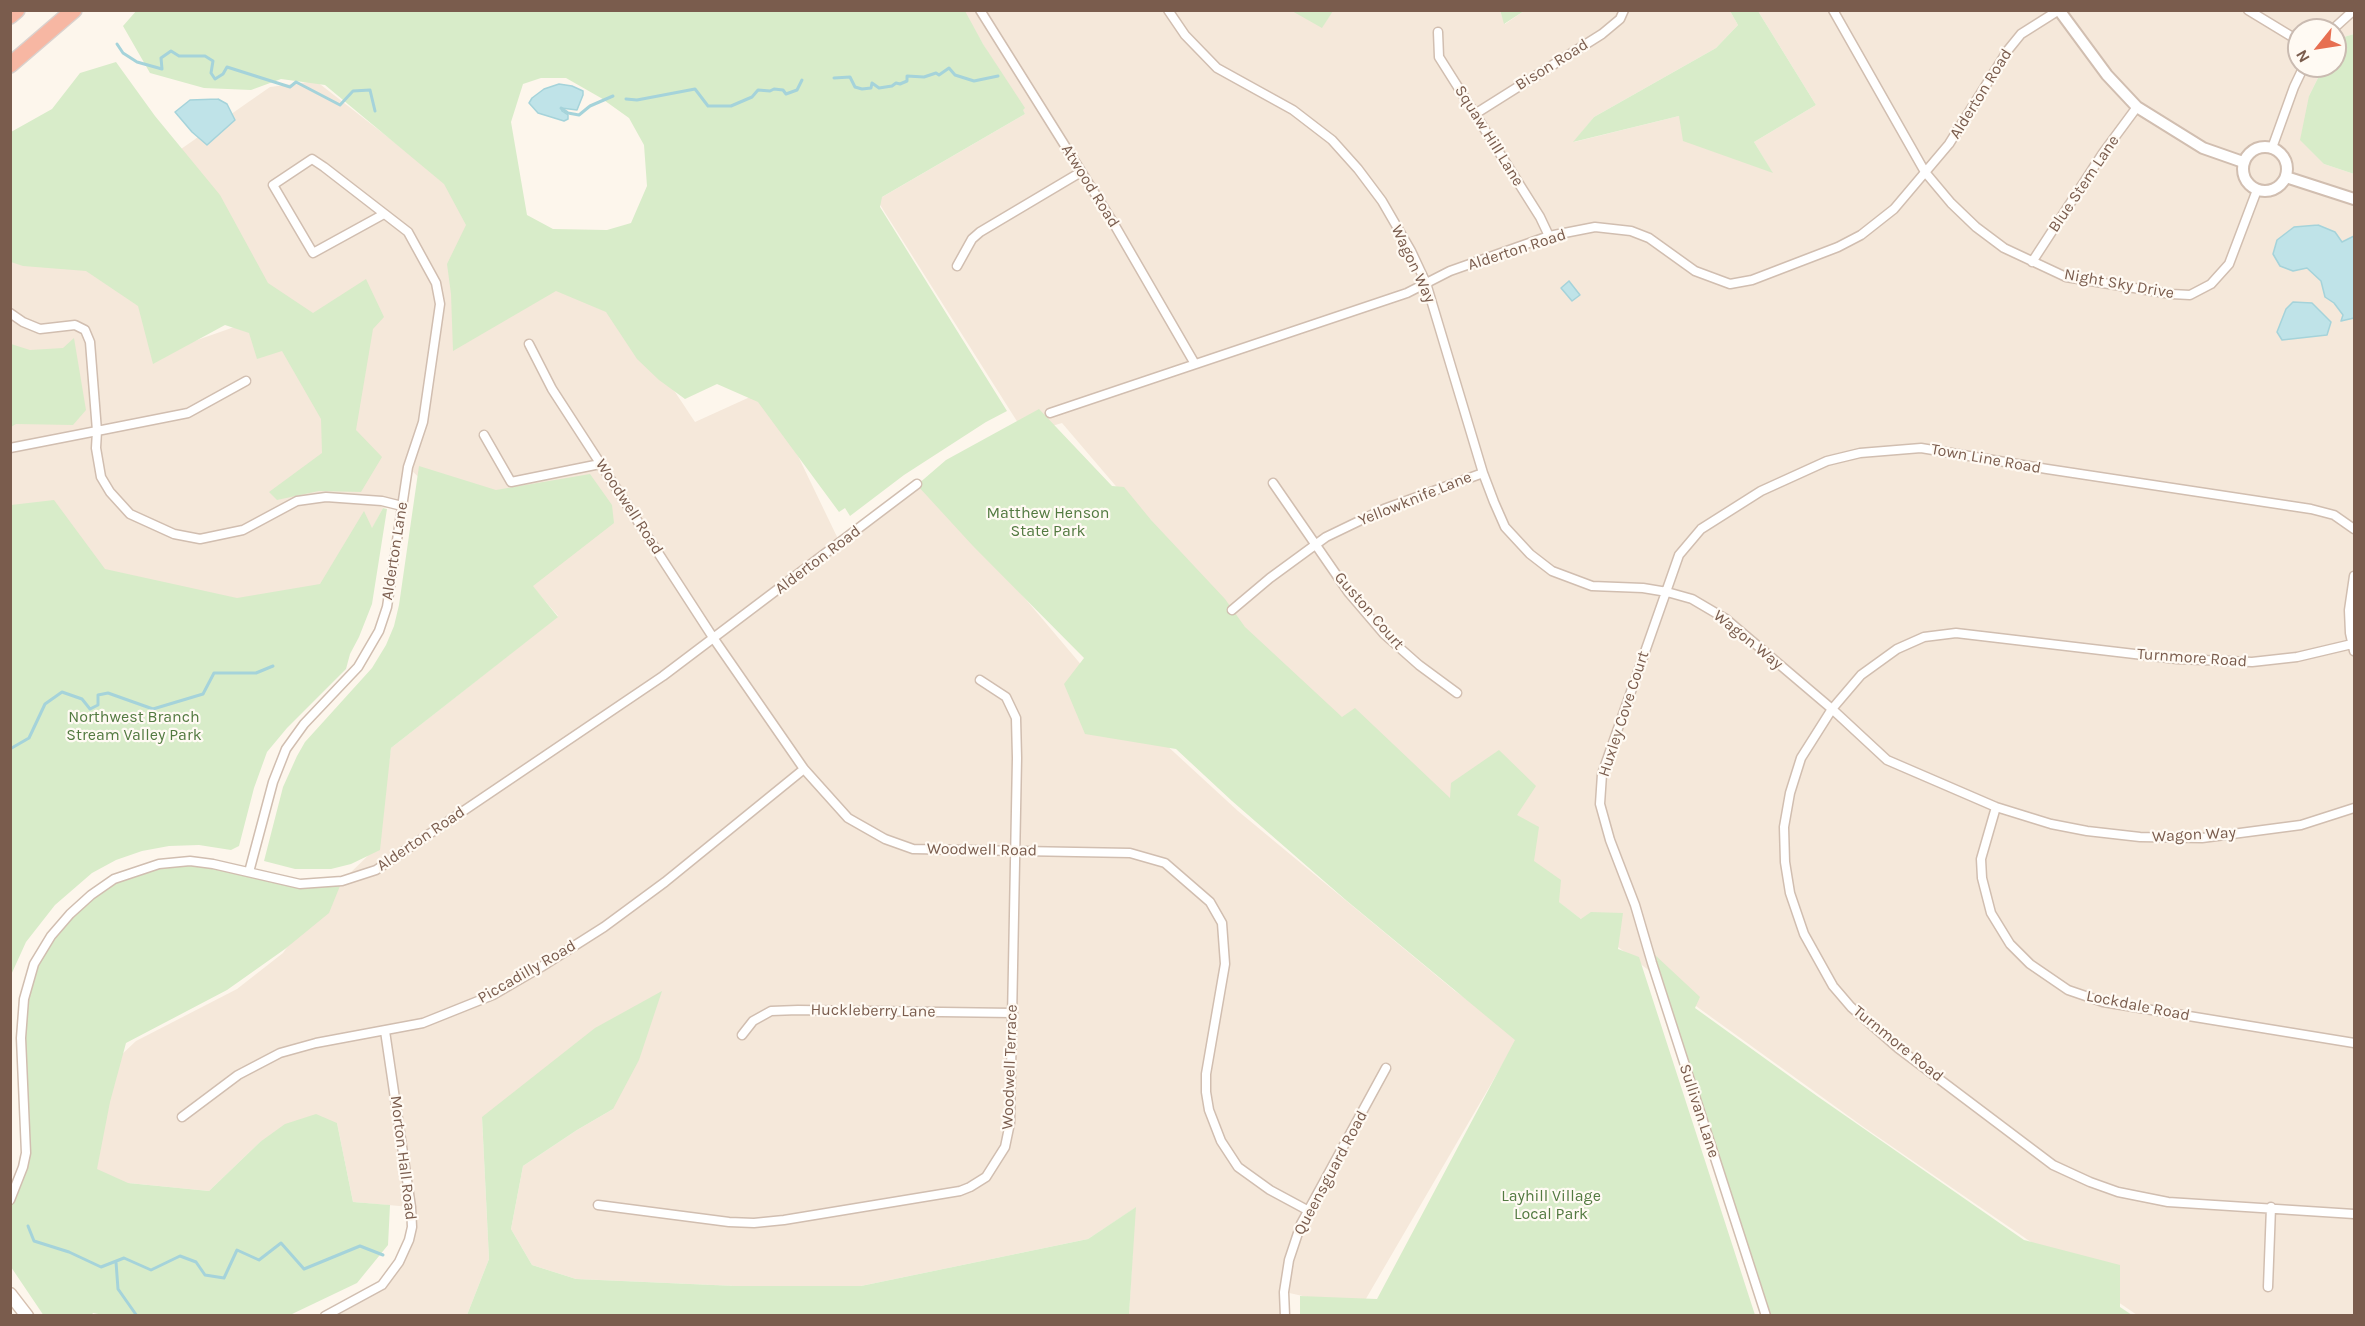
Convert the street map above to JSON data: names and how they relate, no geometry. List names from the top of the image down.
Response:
{
  "streets": {
    "street": [
      "Bison Road",
      "Alderton Road",
      "Squaw Hill Lane",
      "Blue Stem Lane",
      "Atwood Road",
      "Wagon Way",
      "Night Sky Drive",
      "Town Line Road",
      "Yellowknife Lane",
      "Woodwell Road",
      "Alderton Lane",
      "Guston Court",
      "Turnmore Road",
      "Huxley Cove Court",
      "Piccadilly Road",
      "Lockdale Road",
      "Huckleberry Lane",
      "Woodwell Terrace",
      "Sullivan Lane",
      "Morton Hall Road",
      "Queensguard Road"
    ]
  },
  "crossings": [
    ["Bison Road", "Squaw Hill Lane"],
    ["Alderton Road", "Squaw Hill Lane"],
    ["Alderton Road", "Atwood Road"],
    ["Alderton Road", "Wagon Way"],
    ["Alderton Road", "Night Sky Drive"],
    ["Alderton Road", "Woodwell Road"],
    ["Alderton Road", "Alderton Lane"],
    ["Blue Stem Lane", "Night Sky Drive"],
    ["Wagon Way", "Town Line Road"],
    ["Wagon Way", "Yellowknife Lane"],
    ["Wagon Way", "Turnmore Road"],
    ["Wagon Way", "Huxley Cove Court"],
    ["Wagon Way", "Lockdale Road"],
    ["Town Line Road", "Huxley Cove Court"],
    ["Yellowknife Lane", "Guston Court"],
    ["Woodwell Road", "Piccadilly Road"],
    ["Woodwell Road", "Woodwell Terrace"],
    ["Woodwell Road", "Queensguard Road"],
    ["Huxley Cove Court", "Sullivan Lane"],
    ["Piccadilly Road", "Morton Hall Road"],
    ["Huckleberry Lane", "Woodwell Terrace"]
  ],
  "parks": ["Matthew Henson State Park", "Northwest Branch Stream Valley Park", "Layhill Village Local Park"],
  "north": "bottom left"
}
